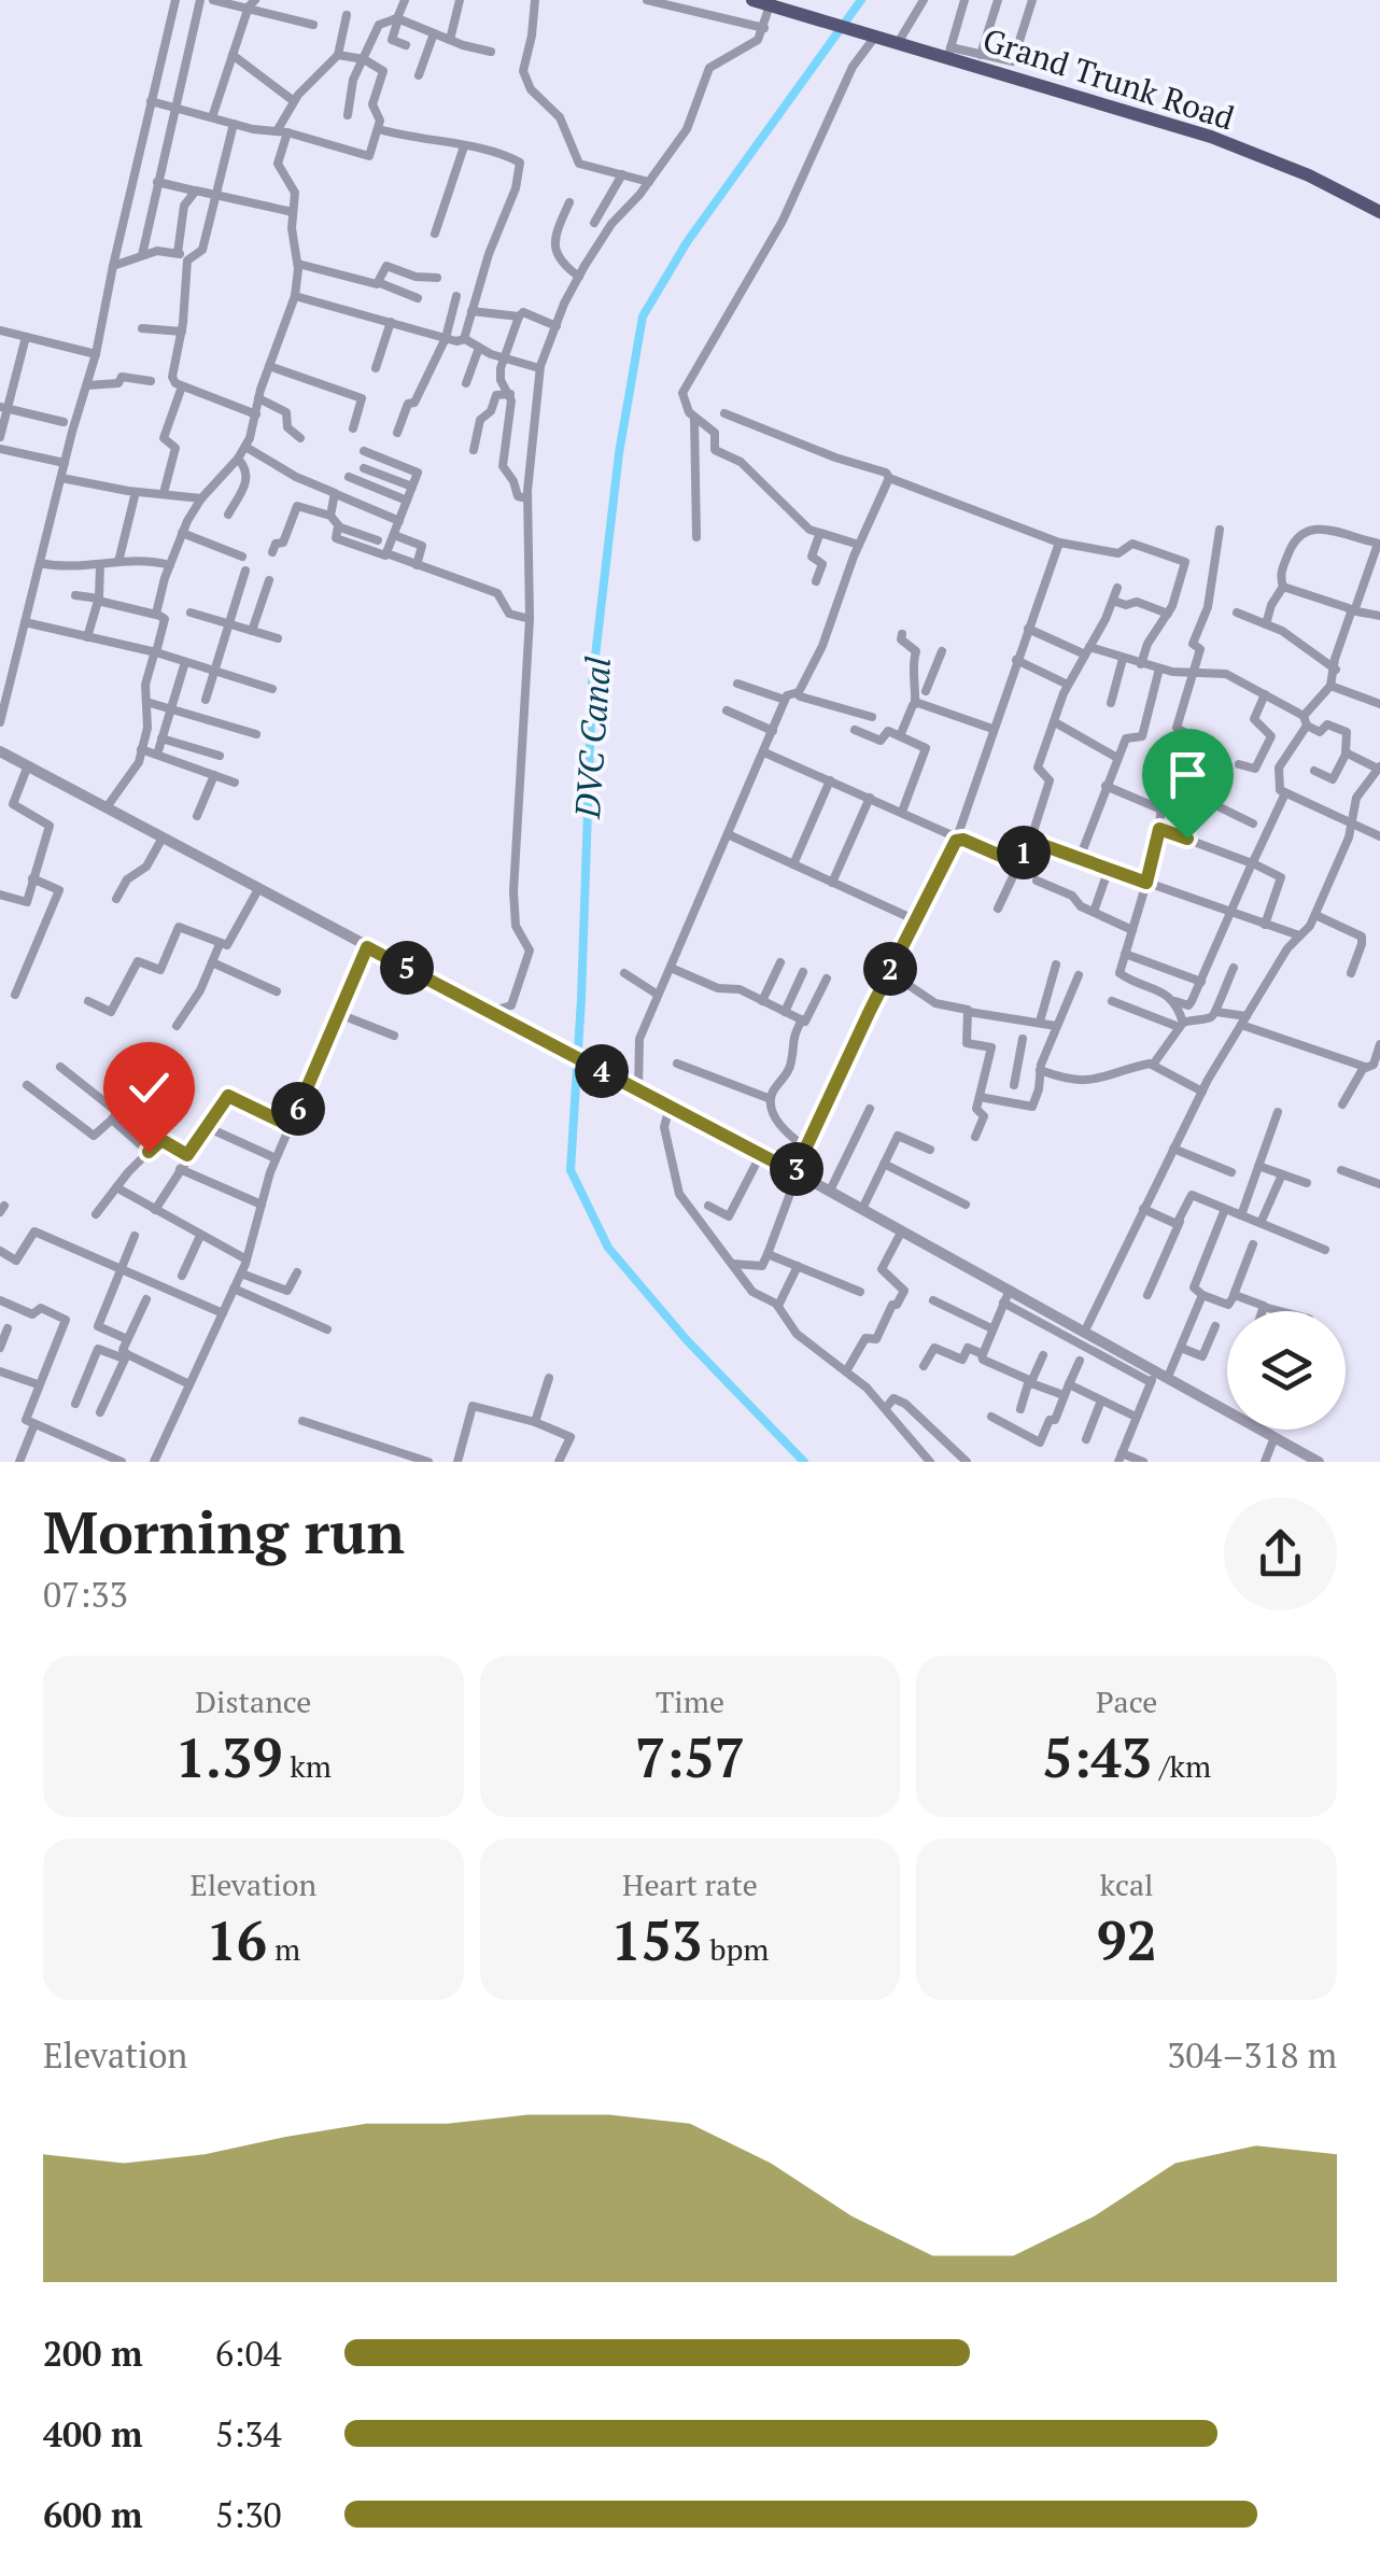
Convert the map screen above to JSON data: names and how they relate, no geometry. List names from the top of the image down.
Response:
{
  "streets": {
    "main road": ["Grand Trunk Road"]
  },
  "water": ["DVC Canal"],
  "page": {
    "pins": [
      "1",
      "5",
      "2",
      "4",
      "6",
      "3"
    ],
    "heading": ["Morning run", "07:33"],
    "stats": [
      ["Distance", "1.39 km"],
      ["Time", "7:57"],
      ["Pace", "5:43 /km"],
      ["Elevation", "16 m"],
      ["Heart rate", "153 bpm"],
      ["kcal", "92"]
    ],
    "chart": ["Elevation", "304–318 m"],
    "list": [
      {
        "name": "200 m",
        "note": "6:04"
      },
      {
        "name": "400 m",
        "note": "5:34"
      },
      {
        "name": "600 m",
        "note": "5:30"
      }
    ]
  }
}
